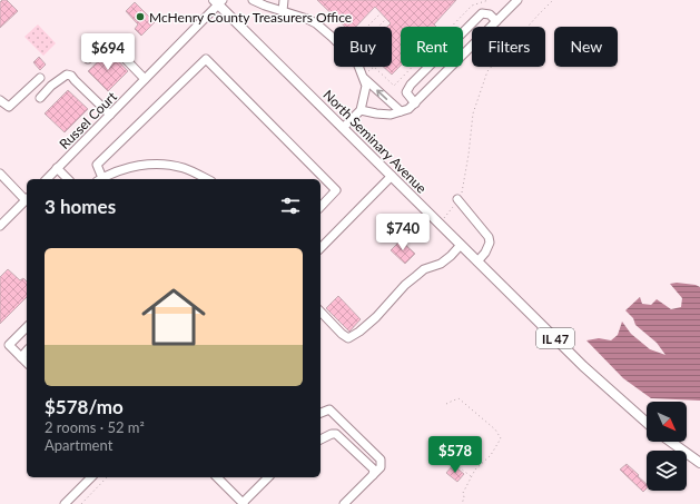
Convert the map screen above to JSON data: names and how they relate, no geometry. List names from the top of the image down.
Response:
{
  "streets": {
    "main road": ["North Seminary Avenue", "IL 47"],
    "street": ["Russel Court"]
  },
  "crossings": [
    ["Russel Court", "North Seminary Avenue"]
  ],
  "places": ["McHenry County Treasurers Office"],
  "north": "bottom right",
  "page": {
    "chip": [
      "Buy",
      "Rent",
      "Filters",
      "New"
    ],
    "price": ["$694", "$740", "$578"],
    "heading": "3 homes",
    "list": [
      {
        "name": "$578/mo",
        "note": "2 rooms · 52 m² · Apartment"
      }
    ]
  }
}
